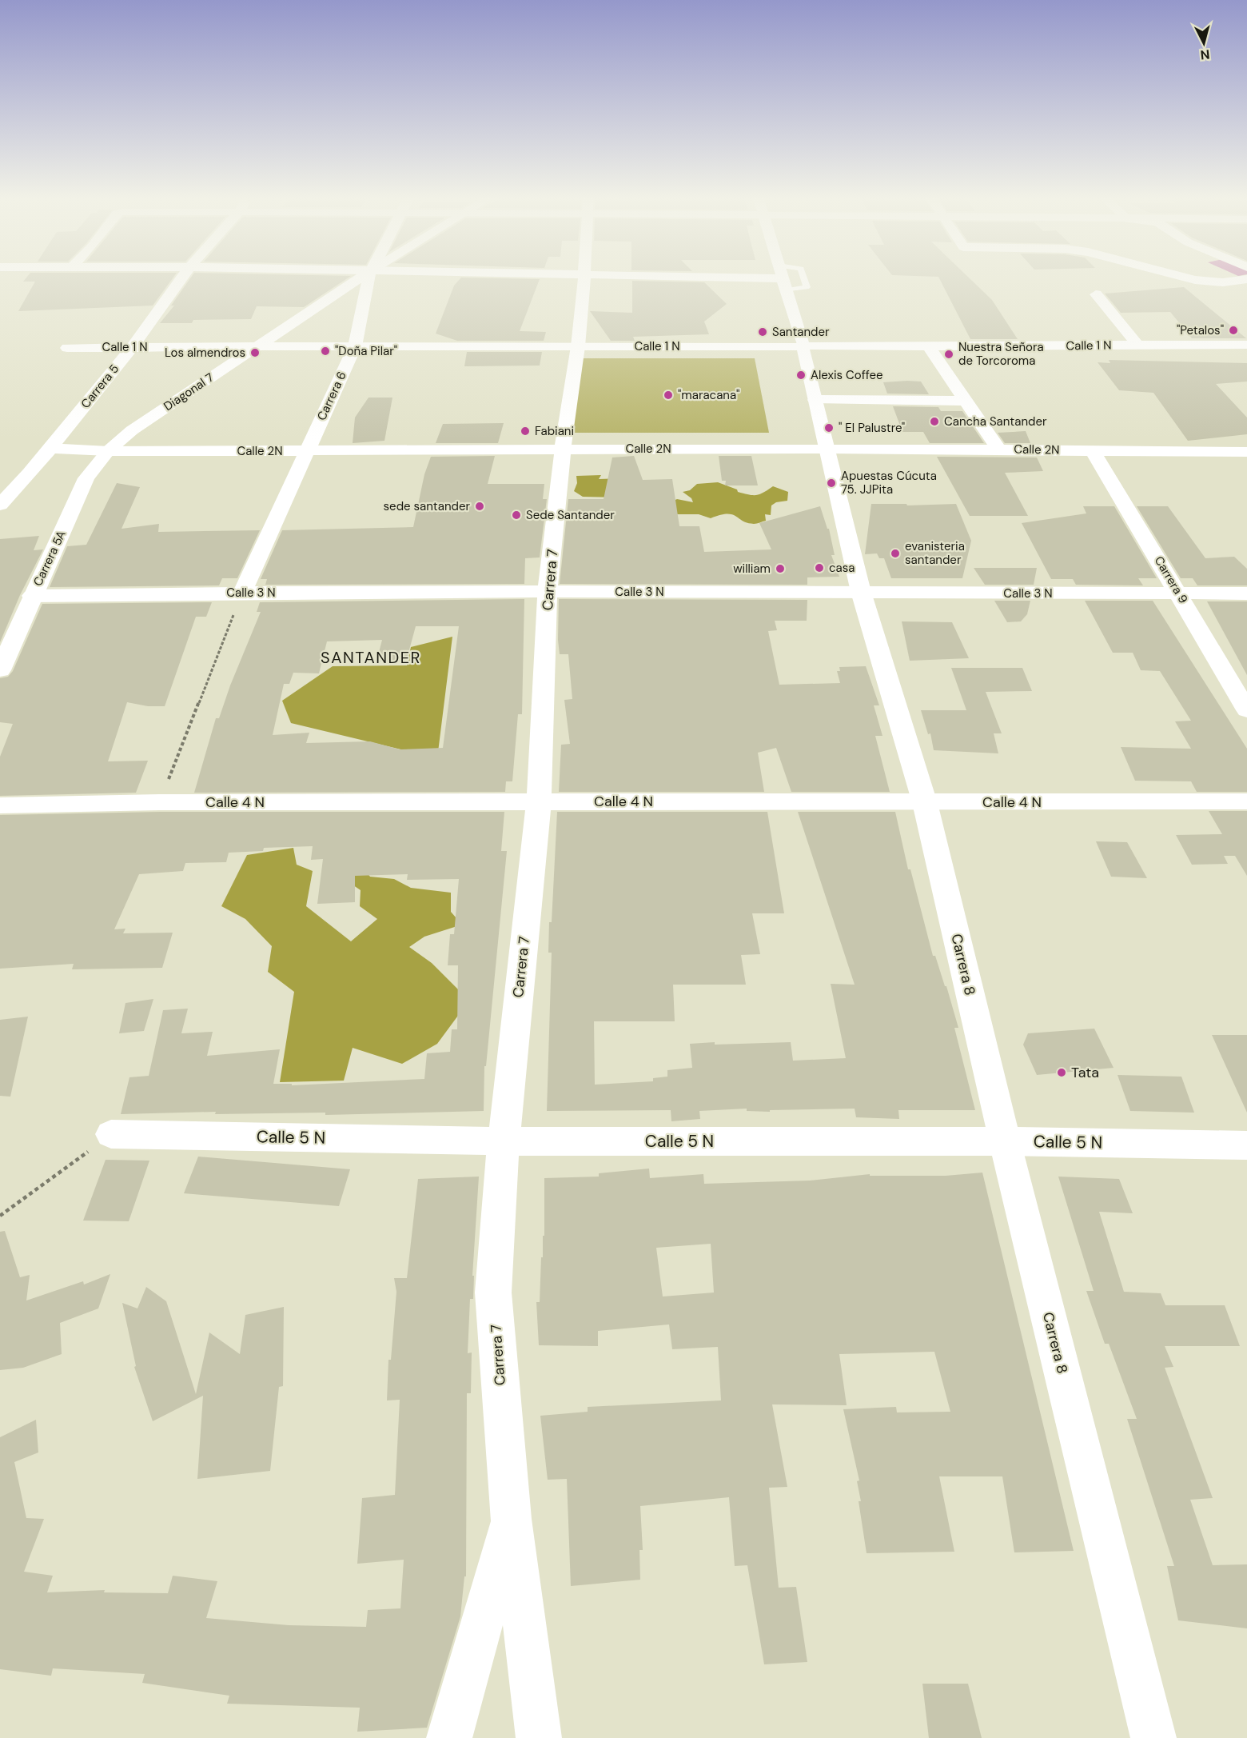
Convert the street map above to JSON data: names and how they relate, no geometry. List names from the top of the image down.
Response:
{
  "streets": {
    "street": [
      "Calle 1 N",
      "Carrera 5",
      "Diagonal 7",
      "Carrera 6",
      "Calle 2N",
      "Carrera 5A",
      "Carrera 7",
      "Carrera 9",
      "Calle 3 N",
      "Calle 4 N",
      "Carrera 8",
      "Calle 5 N"
    ]
  },
  "crossings": [
    ["Calle 1 N", "Carrera 5"],
    ["Calle 1 N", "Diagonal 7"],
    ["Calle 1 N", "Carrera 6"],
    ["Calle 1 N", "Carrera 7"],
    ["Calle 1 N", "Carrera 8"],
    ["Carrera 5", "Calle 2N"],
    ["Diagonal 7", "Calle 2N"],
    ["Diagonal 7", "Carrera 5A"],
    ["Carrera 6", "Calle 2N"],
    ["Carrera 6", "Calle 3 N"],
    ["Calle 2N", "Carrera 5A"],
    ["Calle 2N", "Carrera 7"],
    ["Calle 2N", "Carrera 9"],
    ["Calle 2N", "Carrera 8"],
    ["Carrera 5A", "Calle 3 N"],
    ["Carrera 7", "Calle 3 N"],
    ["Carrera 7", "Calle 4 N"],
    ["Carrera 7", "Calle 5 N"],
    ["Carrera 9", "Calle 3 N"],
    ["Calle 3 N", "Carrera 8"],
    ["Calle 4 N", "Carrera 8"],
    ["Carrera 8", "Calle 5 N"]
  ],
  "districts": ["SANTANDER"],
  "places": [
    "\"Petalos\"",
    "Santander",
    "\"Doña Pilar\"",
    "Los almendros",
    "Nuestra Señora de Torcoroma",
    "Alexis Coffee",
    "\"maracana\"",
    "Cancha Santander",
    "\" El Palustre\"",
    "Fabiani",
    "Apuestas Cúcuta 75. JJPita",
    "sede santander",
    "Sede Santander",
    "evanisteria santander",
    "casa",
    "william",
    "Tata"
  ],
  "north": "bottom"
}
